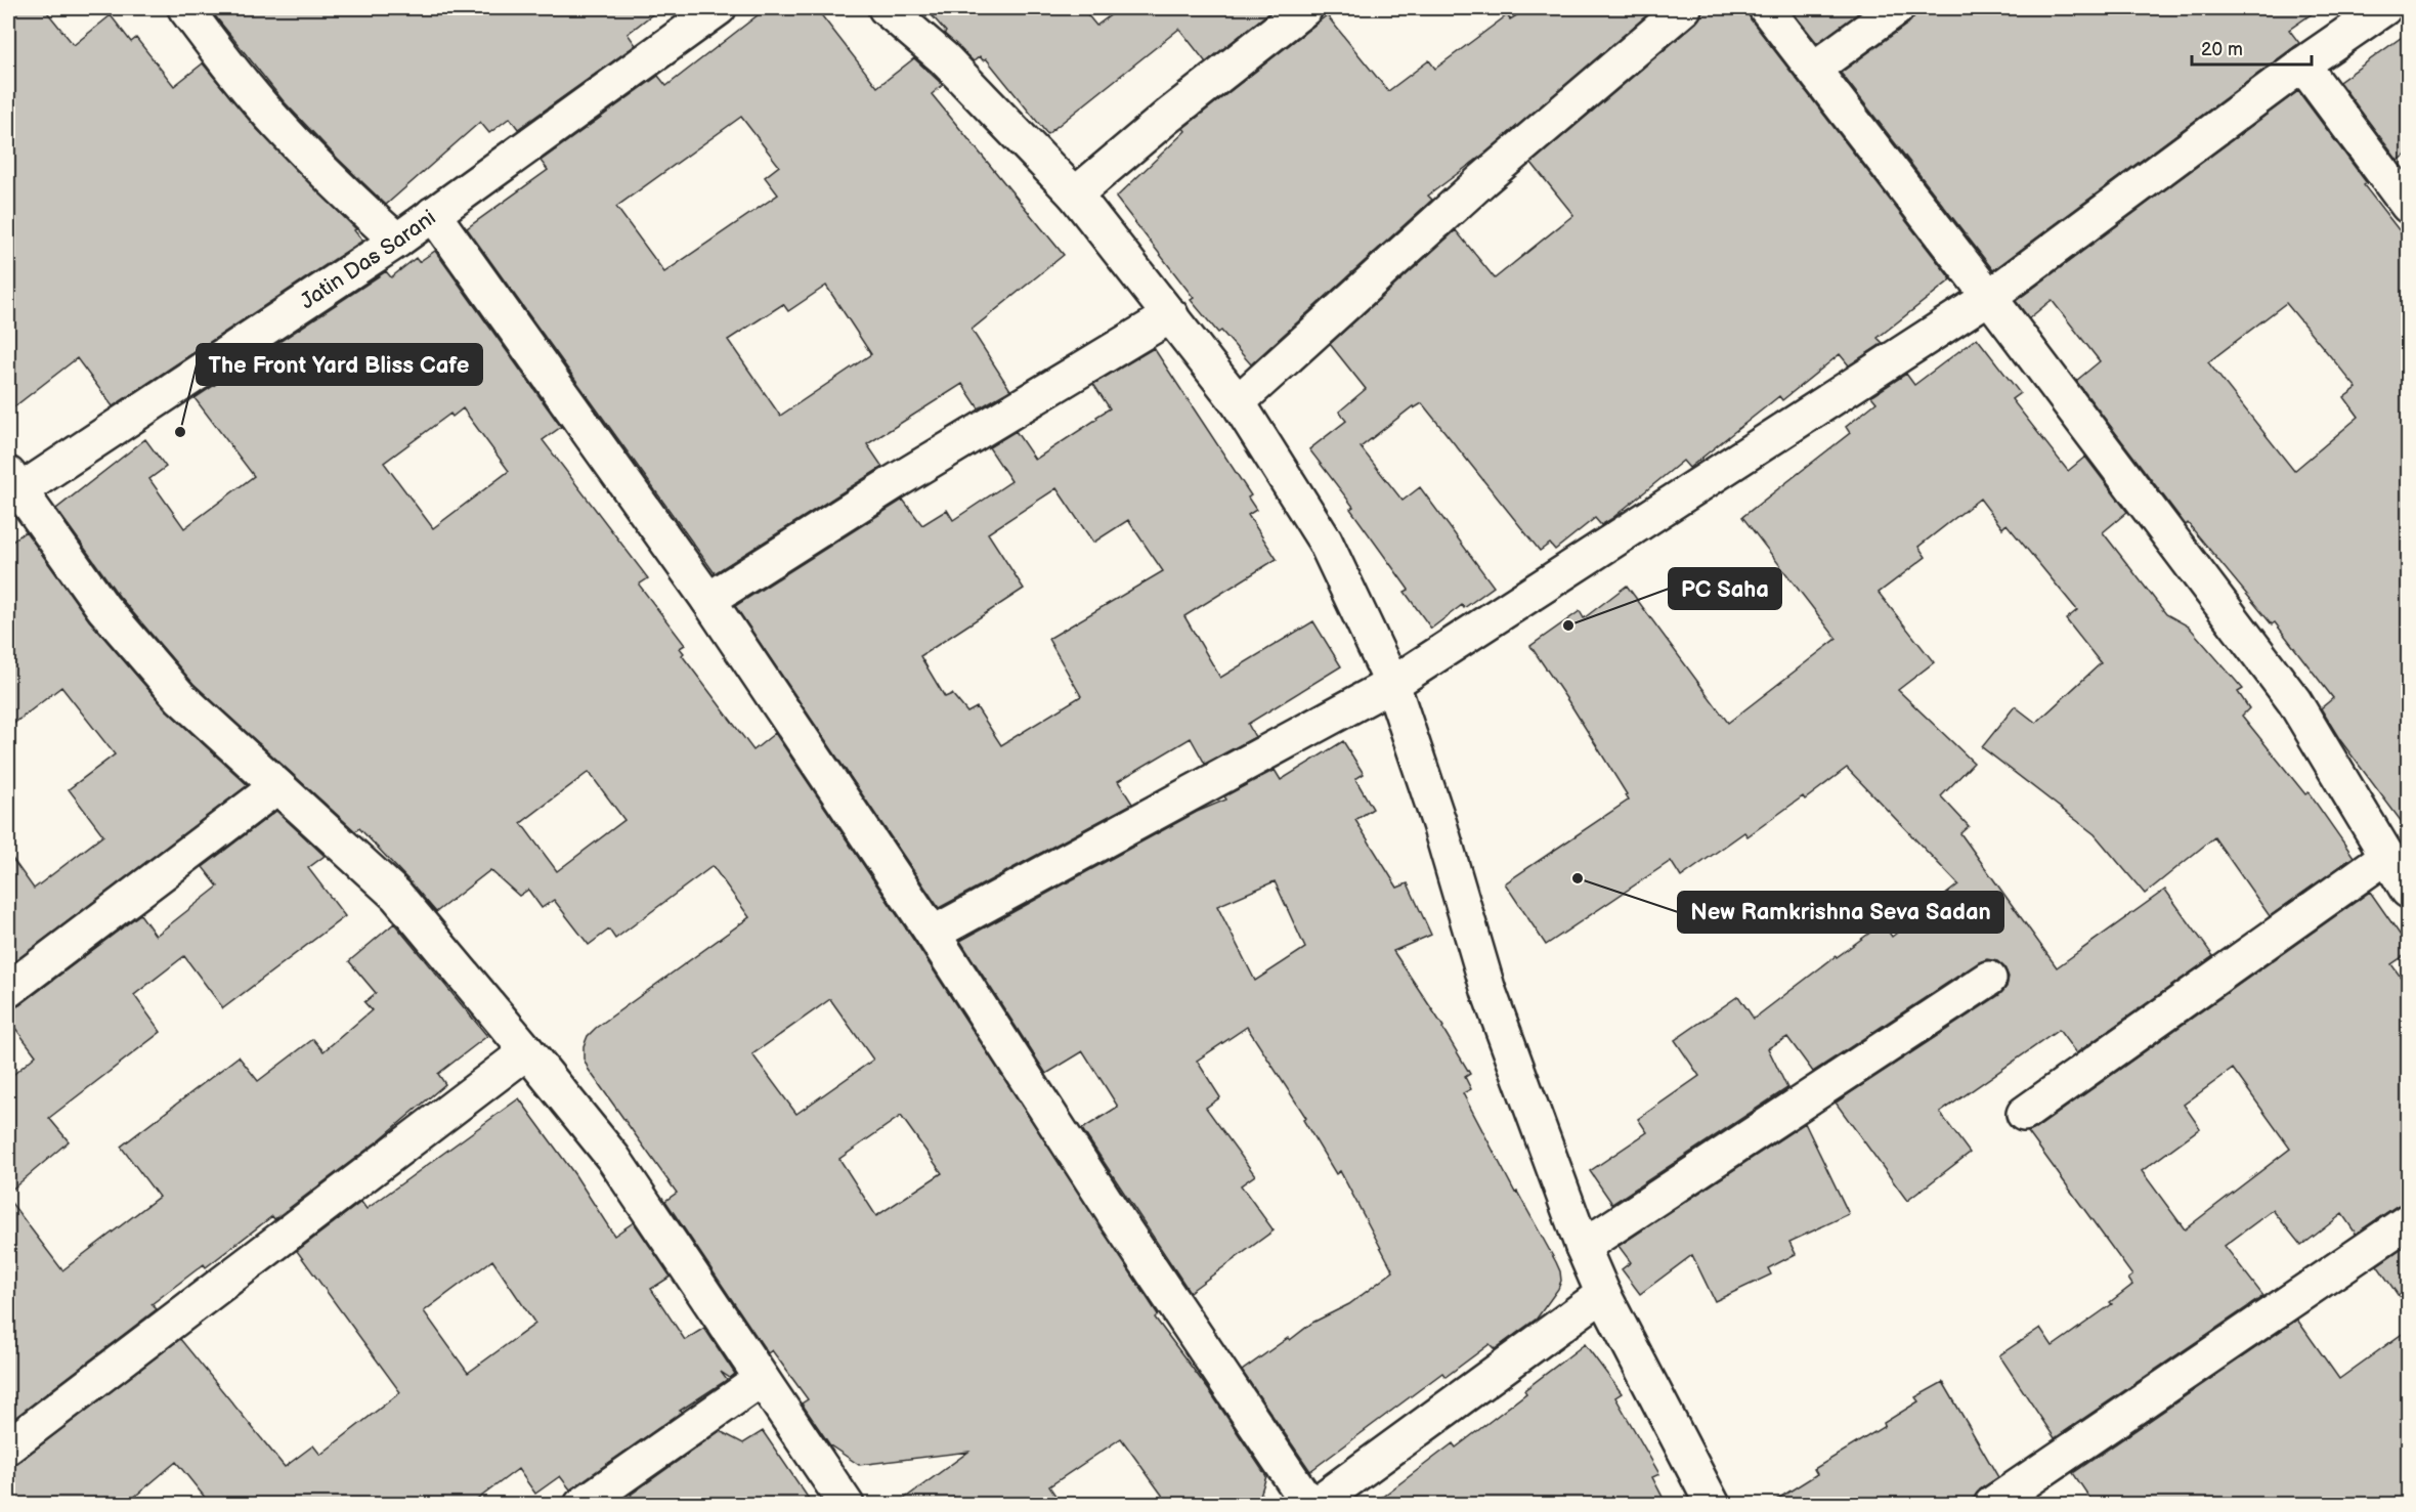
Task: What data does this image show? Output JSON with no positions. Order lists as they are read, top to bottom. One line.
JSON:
{"streets":{"street":["Jatin Das Sarani"]},"places":["The Front Yard Bliss Cafe","PC Saha","New Ramkrishna Seva Sadan"],"scale_bar":"20 m"}
